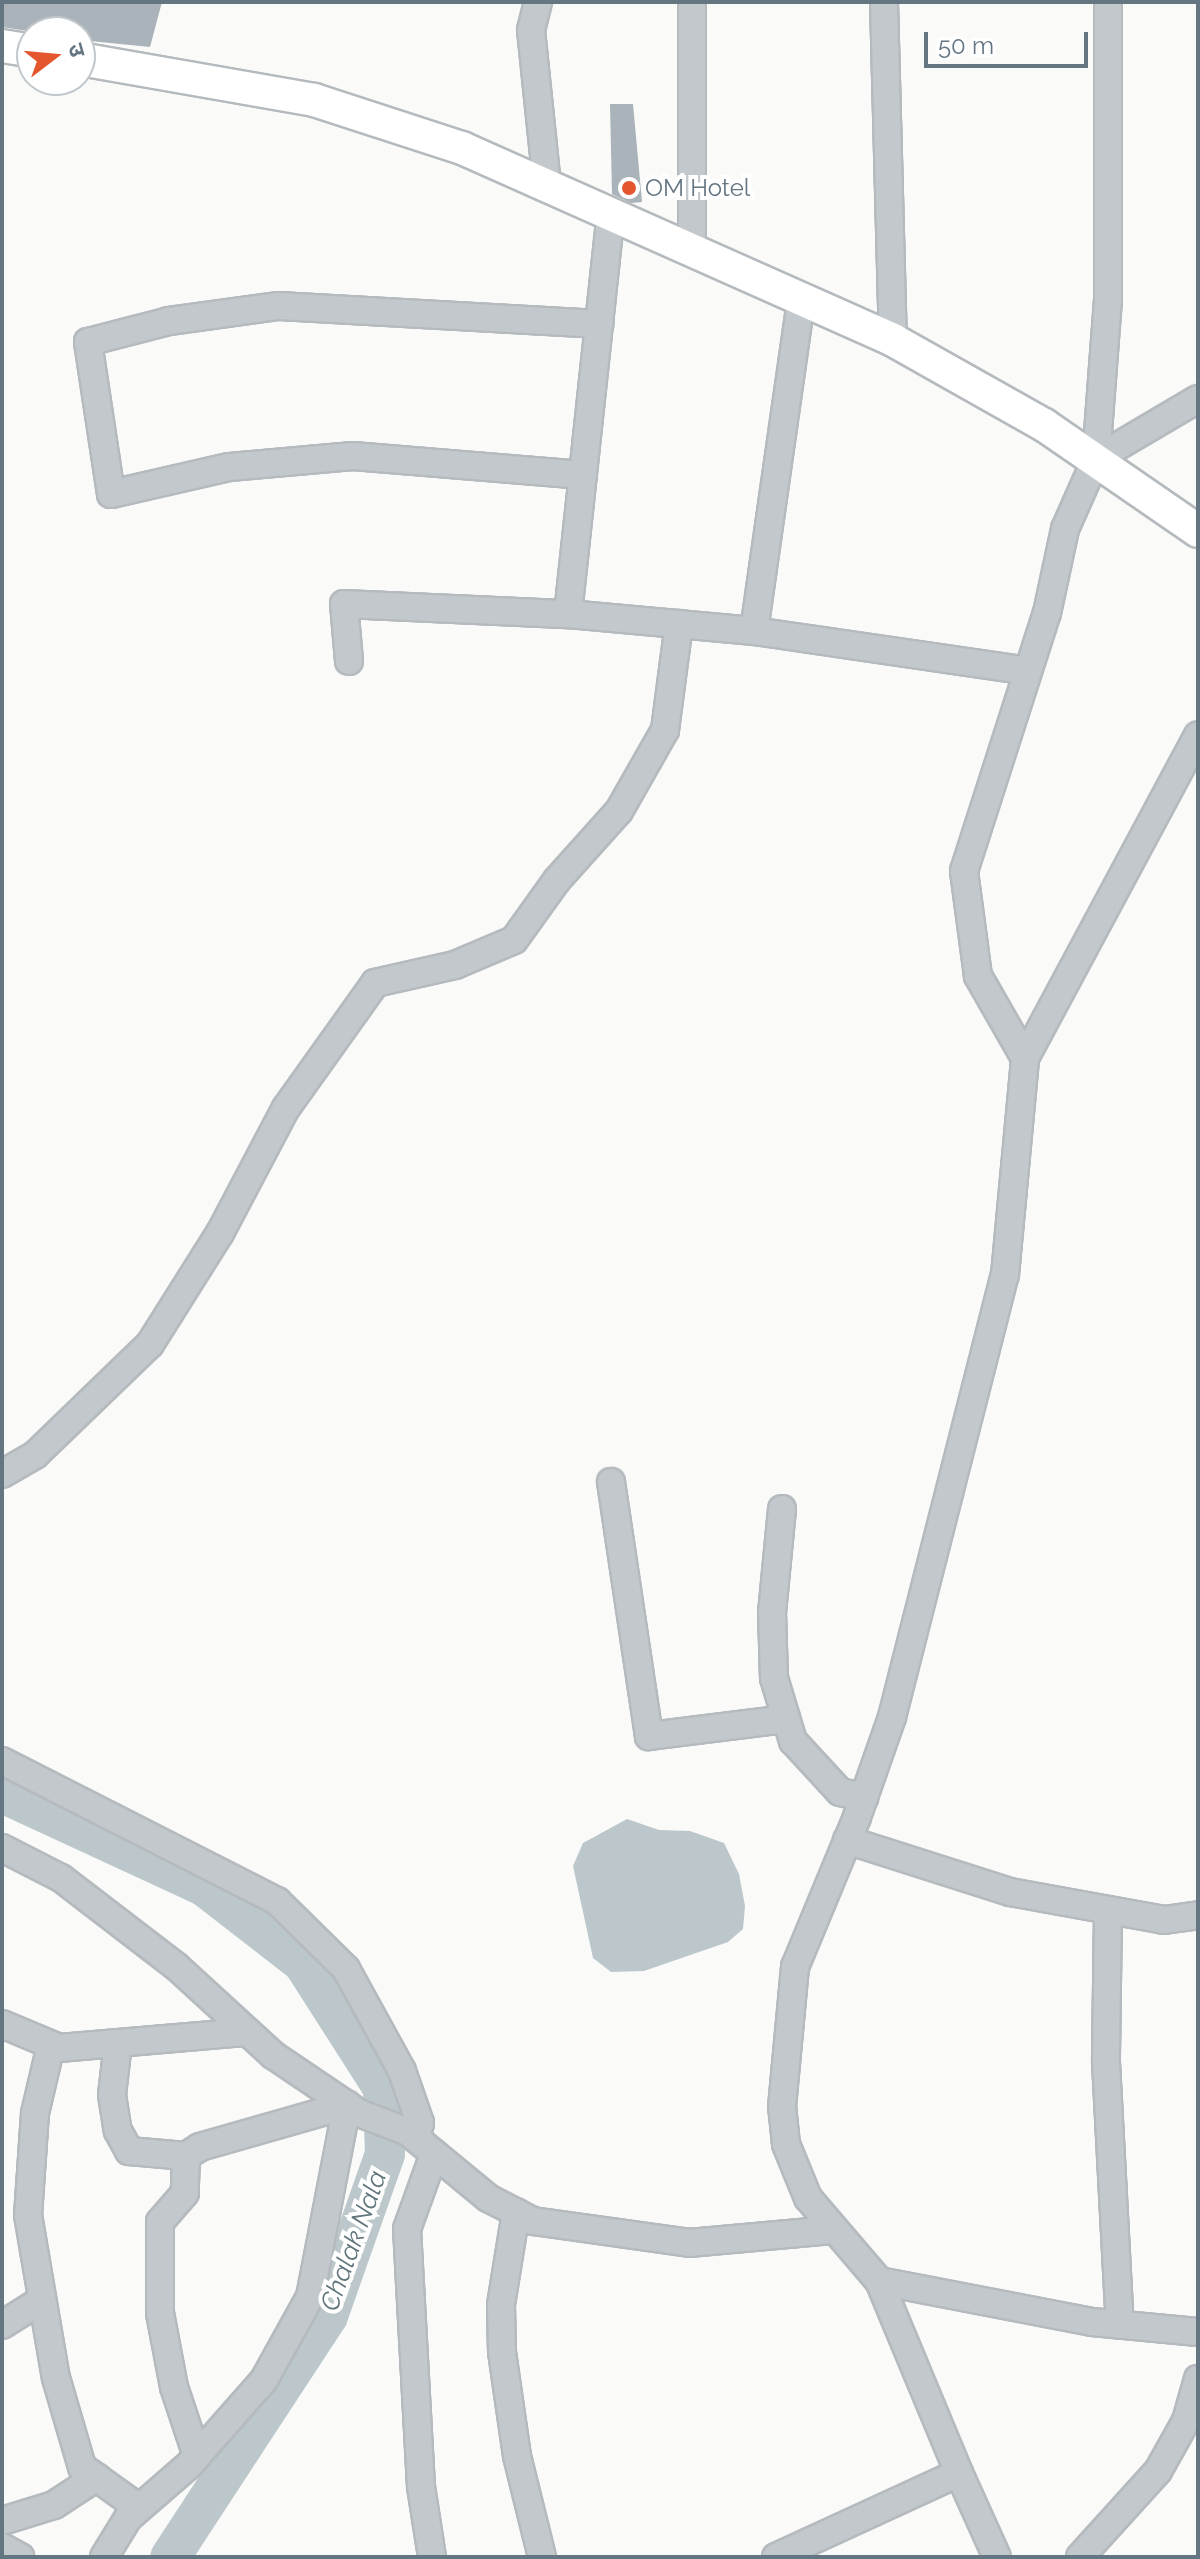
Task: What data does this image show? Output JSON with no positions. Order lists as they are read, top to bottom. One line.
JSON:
{"water":["Chalak Nala"],"places":["OM Hotel"],"scale_bar":"50 m","north":"right"}
